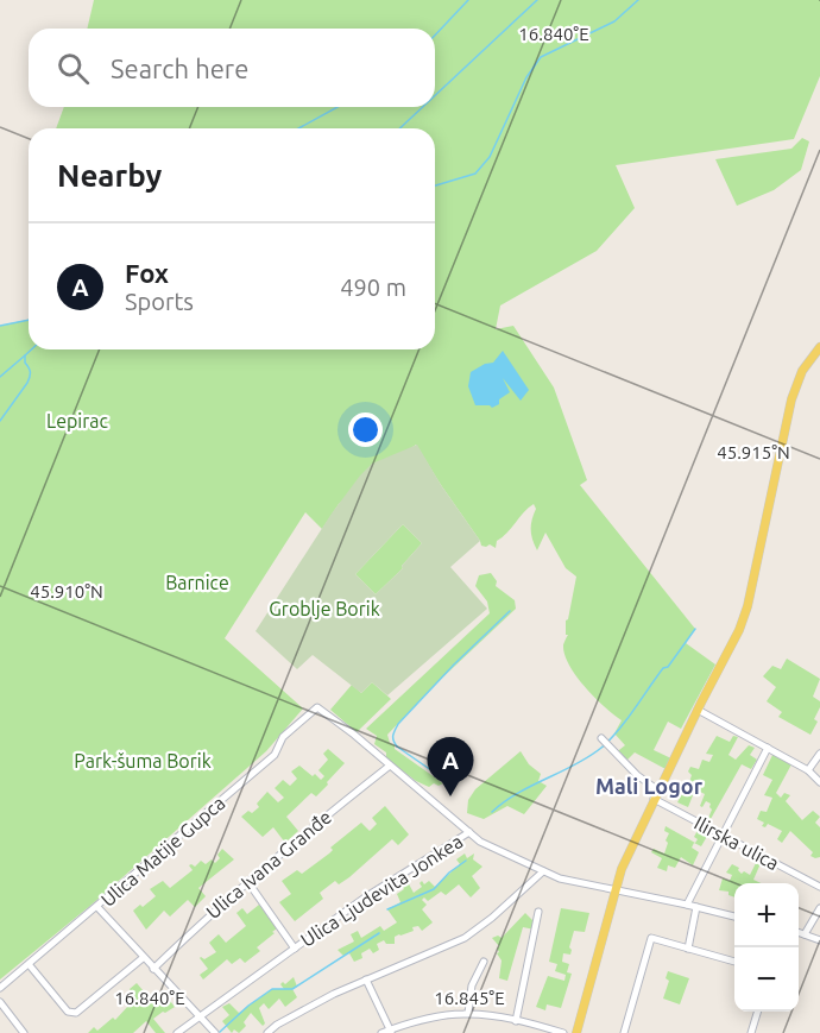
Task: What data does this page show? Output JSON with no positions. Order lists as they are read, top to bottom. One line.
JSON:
{"streets":{"street":["Ilirska ulica","Ulica Matije Gupca","Ulica Ivana Granđe","Ulica Ljudevita Jonkea"]},"crossings":[["Ulica Matije Gupca","Ulica Ivana Granđe"],["Ulica Ivana Granđe","Ulica Ljudevita Jonkea"]],"districts":["Mali Logor"],"parks":["Lepirac","Barnice","Groblje Borik","Park-šuma Borik"],"page":{"search":"Search here","heading":"Nearby","list":[{"mark":"A","name":"Fox","note":"Sports","value":"490 m"}],"pins":"A","map_buttons":["+","−"]},"coordinates":["16.840°E","45.915°N","45.910°N","16.845°E"]}
